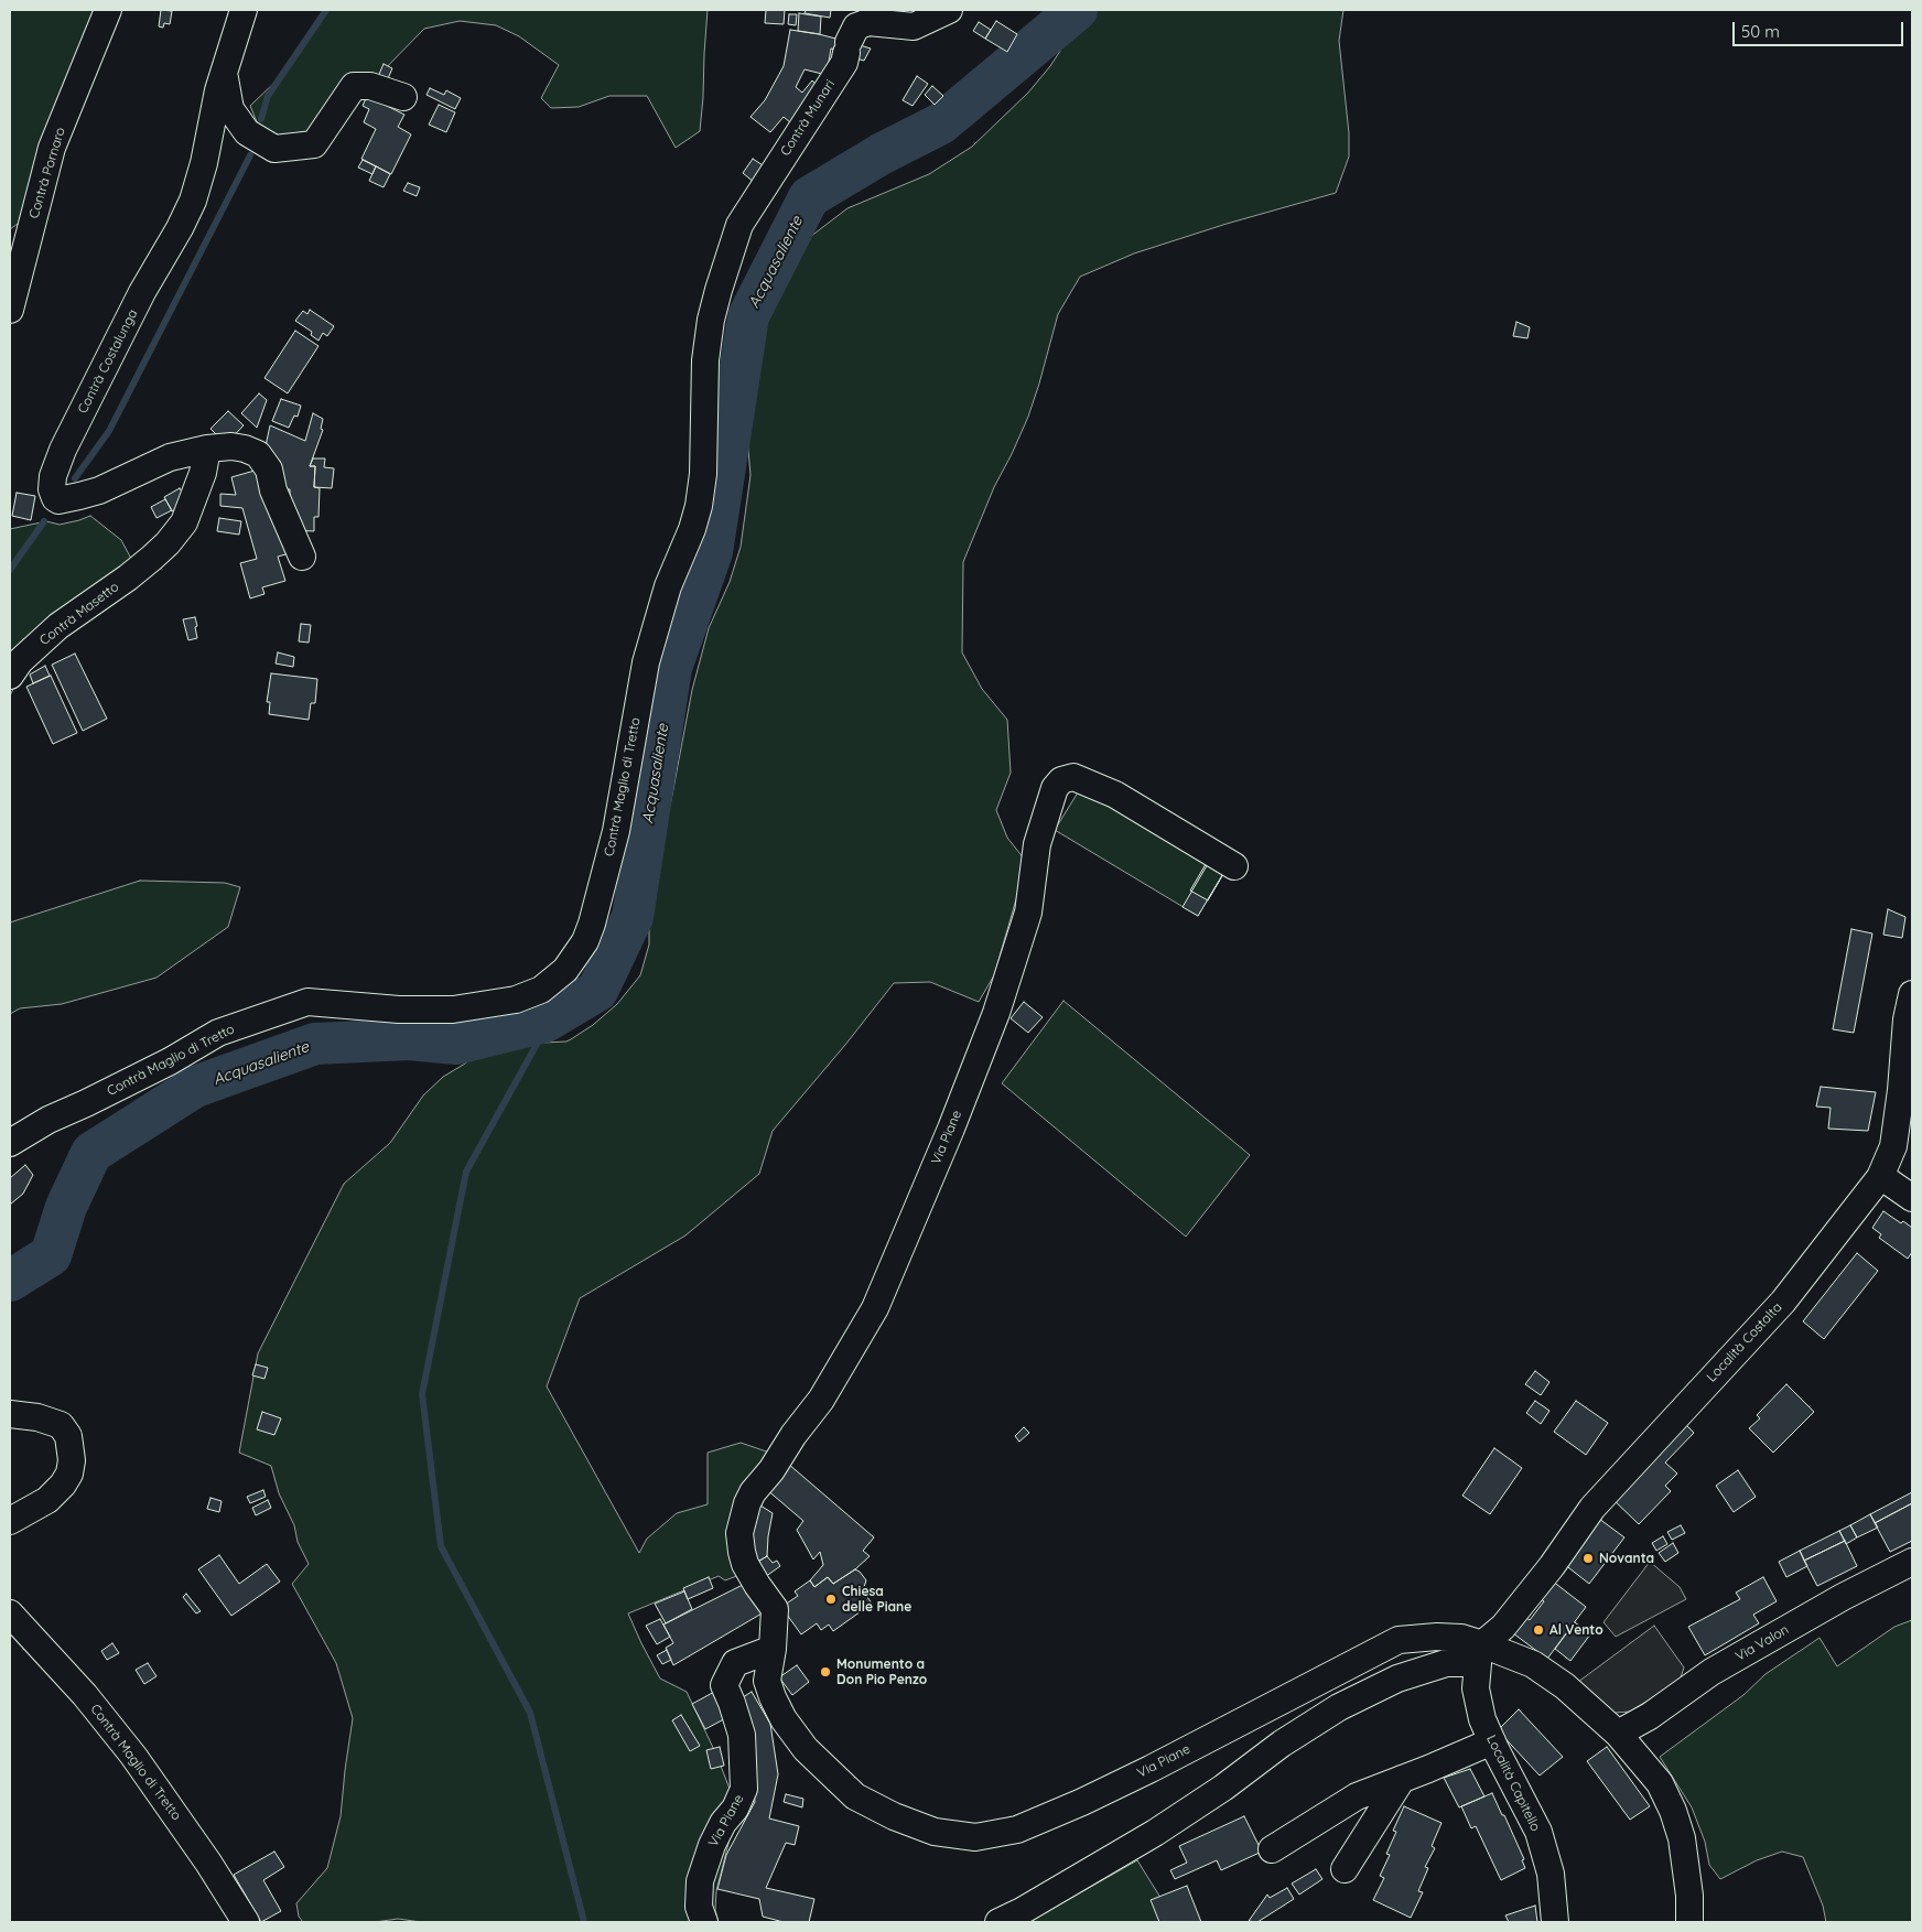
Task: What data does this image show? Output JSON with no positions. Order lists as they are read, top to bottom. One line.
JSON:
{"streets":{"street":["Contrà Munari","Contrà Pornaro","Contrà Costalunga","Contrà Masetto","Contrà Maglio di Tretto","Via Piane","Località Costalta","Via Valon","Località Capitello"]},"crossings":[["Contrà Munari","Contrà Maglio di Tretto"],["Contrà Costalunga","Contrà Masetto"],["Via Piane","Località Costalta"],["Via Piane","Via Valon"],["Via Piane","Località Capitello"],["Località Costalta","Località Capitello"]],"water":["Acquasaliente"],"places":["Novanta","Chiesa delle Piane","Al Vento","Monumento a Don Pio Penzo"],"scale_bar":"50 m"}
